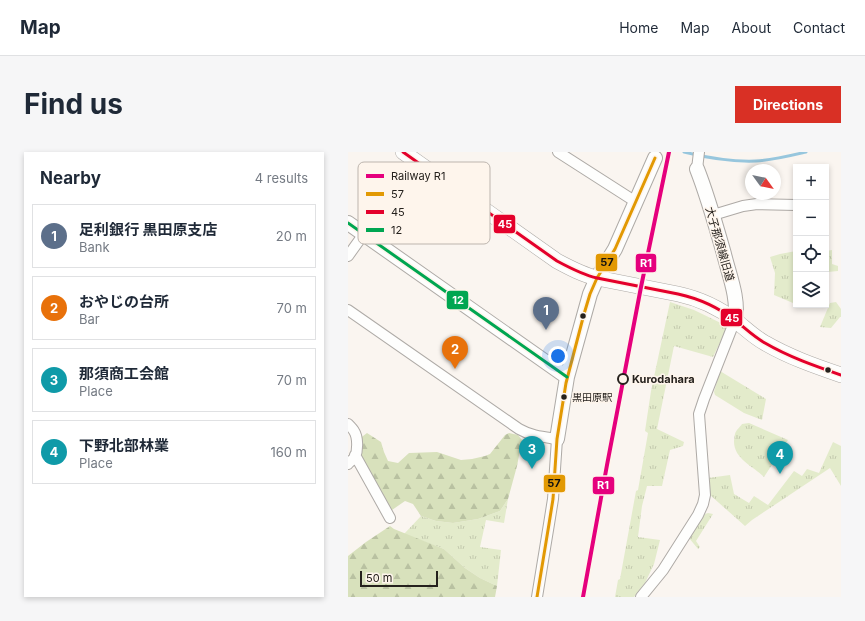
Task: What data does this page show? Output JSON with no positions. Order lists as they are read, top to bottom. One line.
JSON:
{"streets":{"street":["大子那須線旧道"]},"places":["Kurodahara","黒田原駅"],"lines":["rail line R1","transit line 45","transit line 57","transit line 12"],"legend":["Railway R1","57","45","12"],"scale_bar":"50 m","north":"bottom right","page":{"header":"Map","nav":["Home","Map","About","Contact"],"buttons":"Directions","title":"Find us","heading":["Nearby","4 results"],"map_buttons":["+","−"],"list":[{"mark":"1","name":"足利銀行 黒田原支店","note":"Bank","value":"20 m"},{"mark":"2","name":"おやじの台所","note":"Bar","value":"70 m"},{"mark":"3","name":"那須商工会館","note":"Place","value":"70 m"},{"mark":"4","name":"下野北部林業","note":"Place","value":"160 m"}],"pins":["1","2","3","4"],"scale":"50 m"}}
